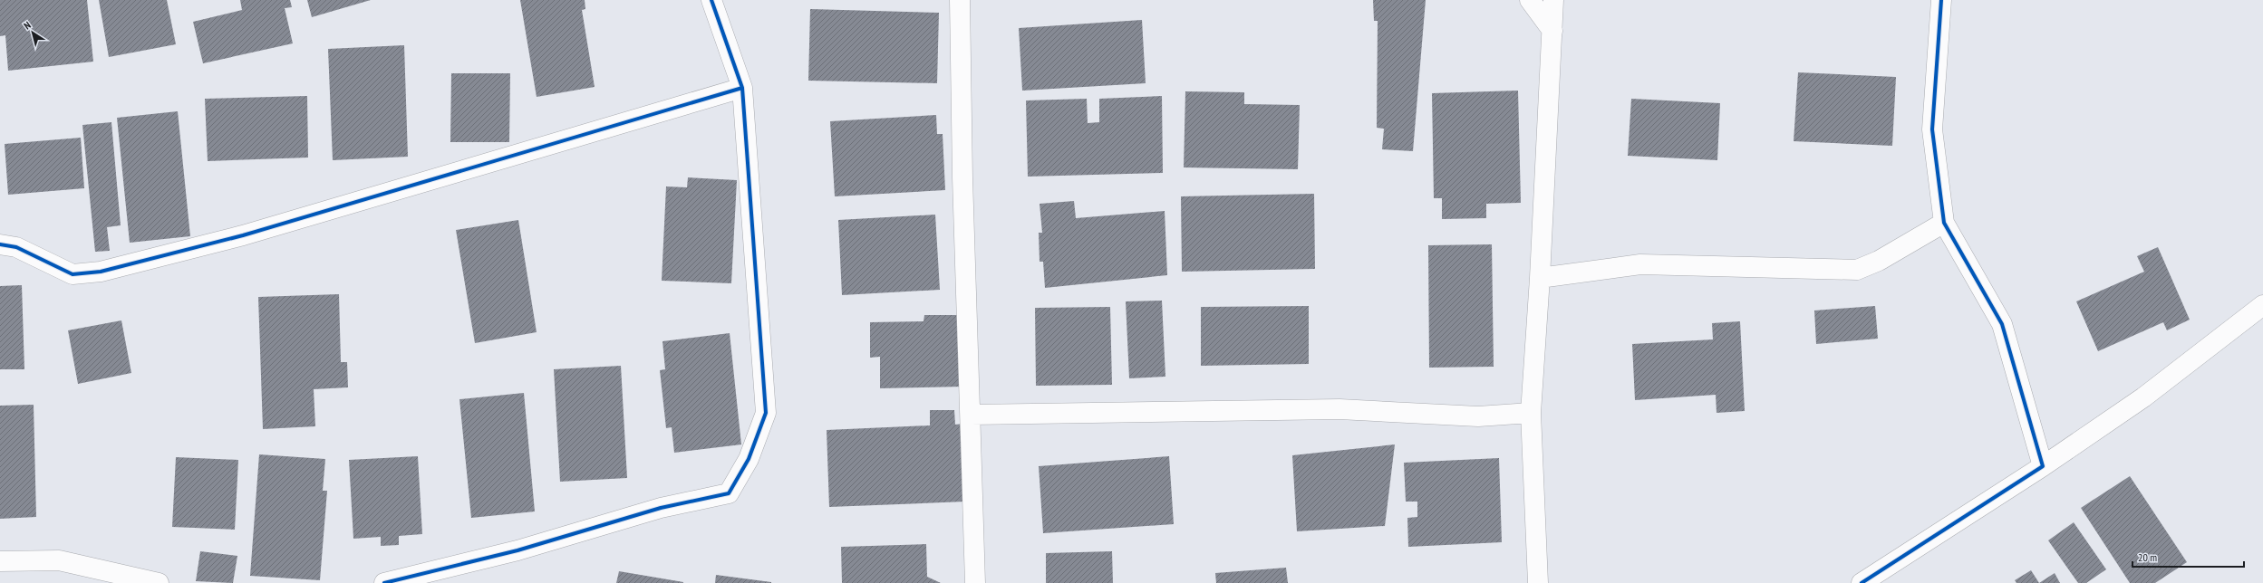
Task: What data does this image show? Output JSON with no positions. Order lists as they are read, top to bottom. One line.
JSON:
{"scale_bar":"20 m","north":"top left"}
